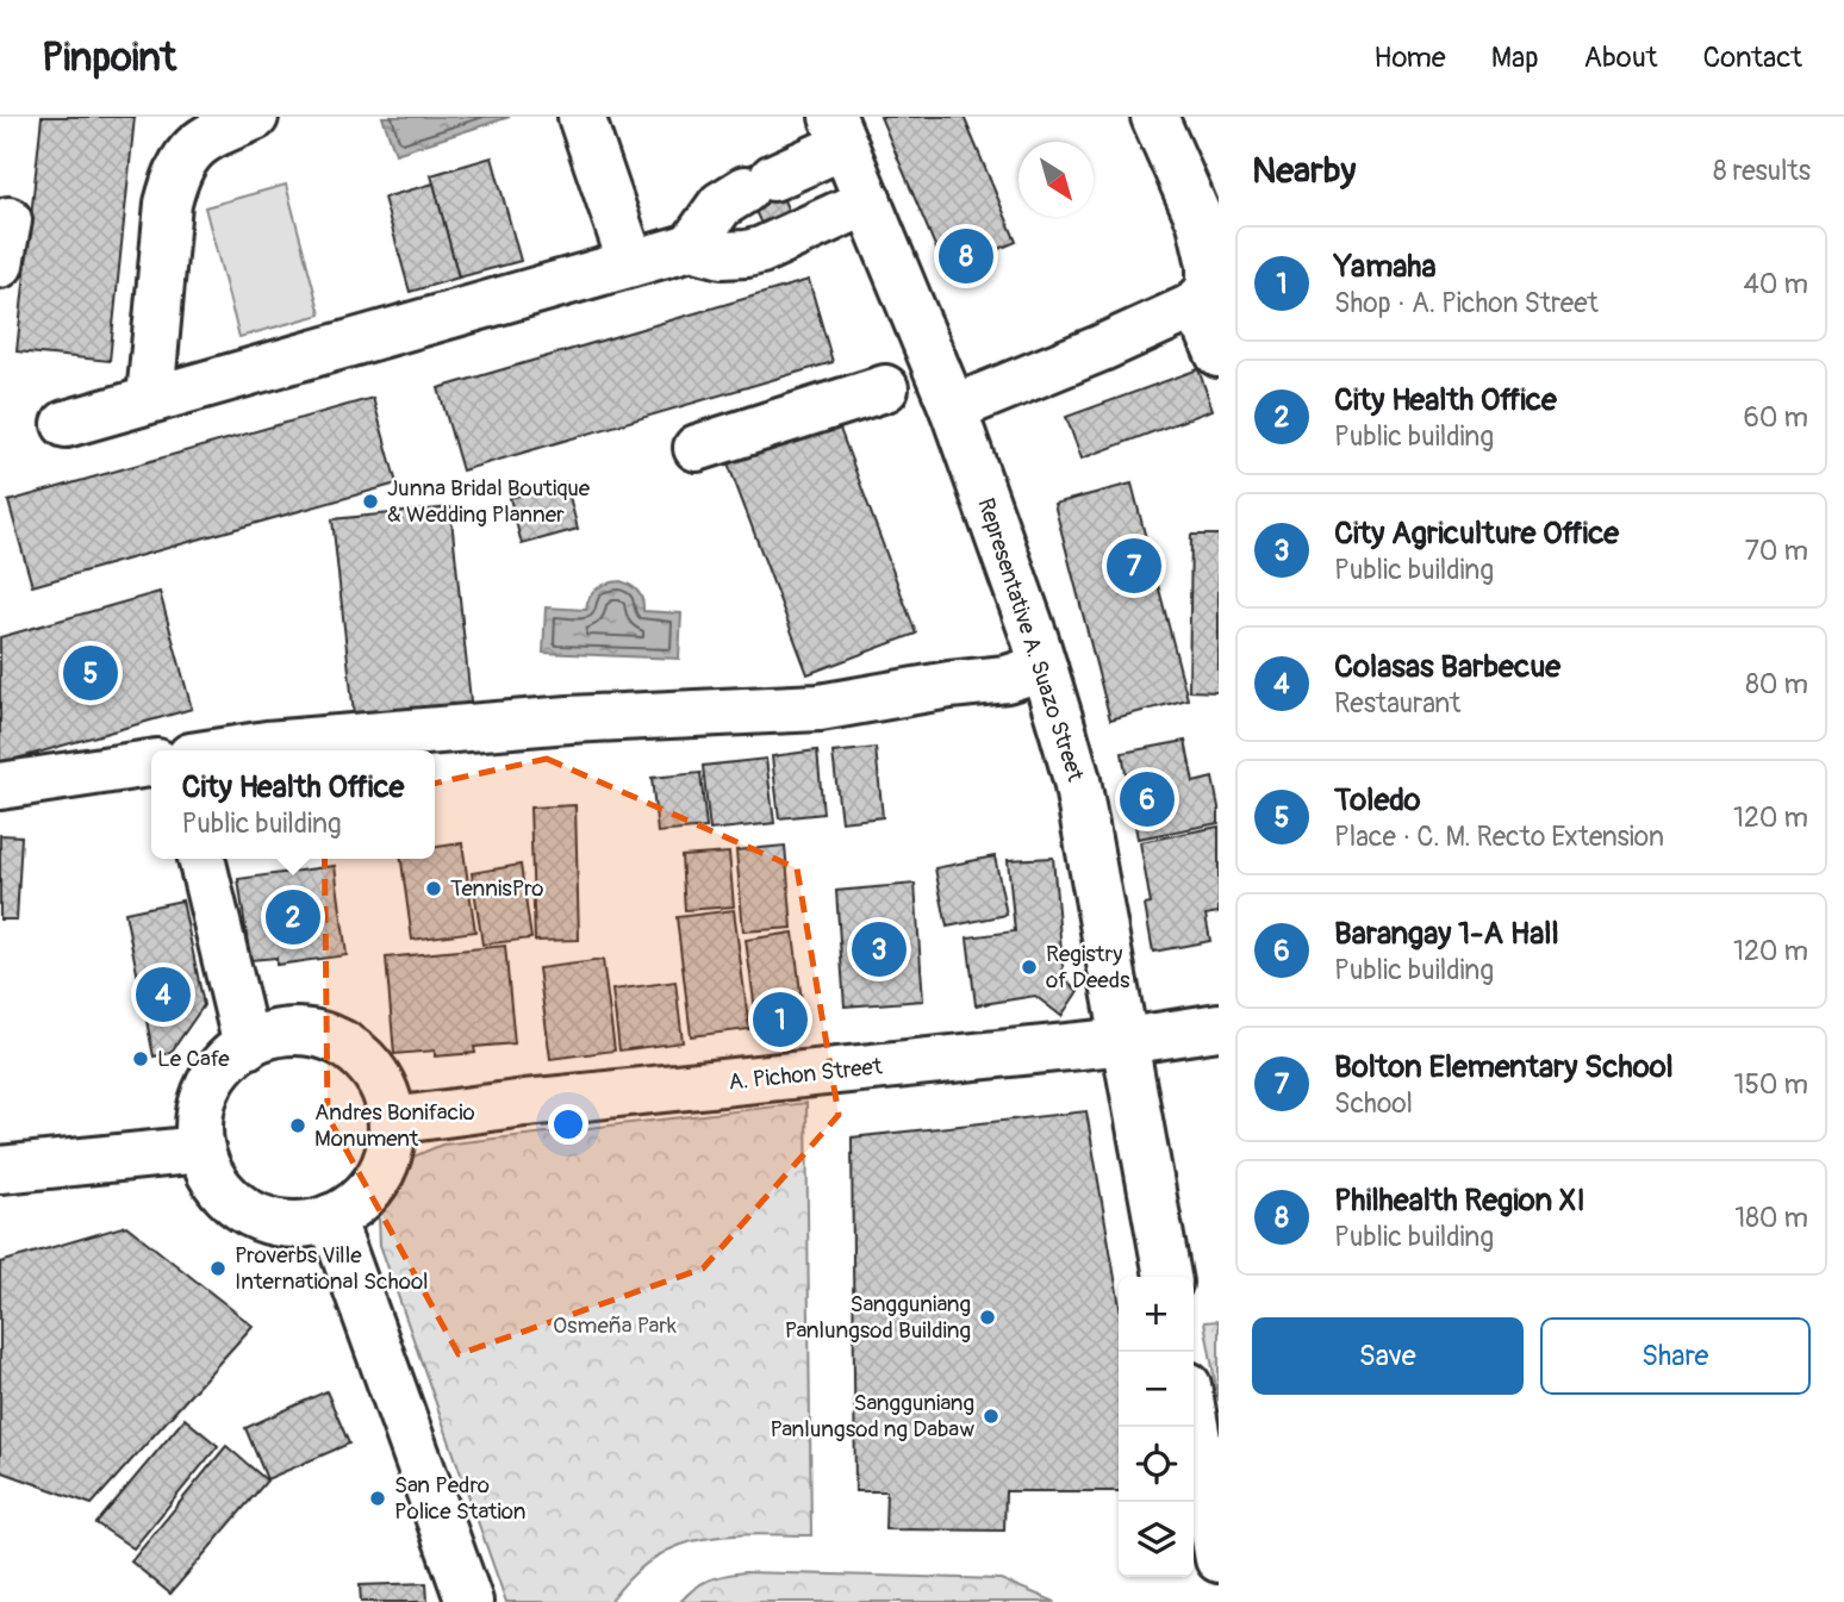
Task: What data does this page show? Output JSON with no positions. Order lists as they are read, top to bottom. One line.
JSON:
{"streets":{"main road":["Representative A. Suazo Street","A. Pichon Street"]},"crossings":[["Representative A. Suazo Street","A. Pichon Street"]],"parks":["Osmeña Park"],"places":["Junna Bridal Boutique & Wedding Planner","TennisPro","Registry of Deeds","Le Cafe","Andres Bonifacio Monument","Proverbs Ville International School","Sangguniang Panlungsod Building","Sangguniang Panlungsod ng Dabaw","San Pedro Police Station"],"north":"bottom right","page":{"header":"Pinpoint","nav":["Home","Map","About","Contact"],"heading":["Nearby","8 results"],"pins":["8","7","5","6","2","3","4","1"],"list":[{"mark":"1","name":"Yamaha","note":"Shop · A. Pichon Street","value":"40 m"},{"mark":"2","name":"City Health Office","note":"Public building","value":"60 m"},{"mark":"3","name":"City Agriculture Office","note":"Public building","value":"70 m"},{"mark":"4","name":"Colasas Barbecue","note":"Restaurant","value":"80 m"},{"mark":"5","name":"Toledo","note":"Place · C. M. Recto Extension","value":"120 m"},{"mark":"6","name":"Barangay 1-A Hall","note":"Public building","value":"120 m"},{"mark":"7","name":"Bolton Elementary School","note":"School","value":"150 m"},{"mark":"8","name":"Philhealth Region XI","note":"Public building","value":"180 m"}],"popup":["City Health Office","Public building"],"map_buttons":["+","−"],"buttons":["Save","Share"]}}
